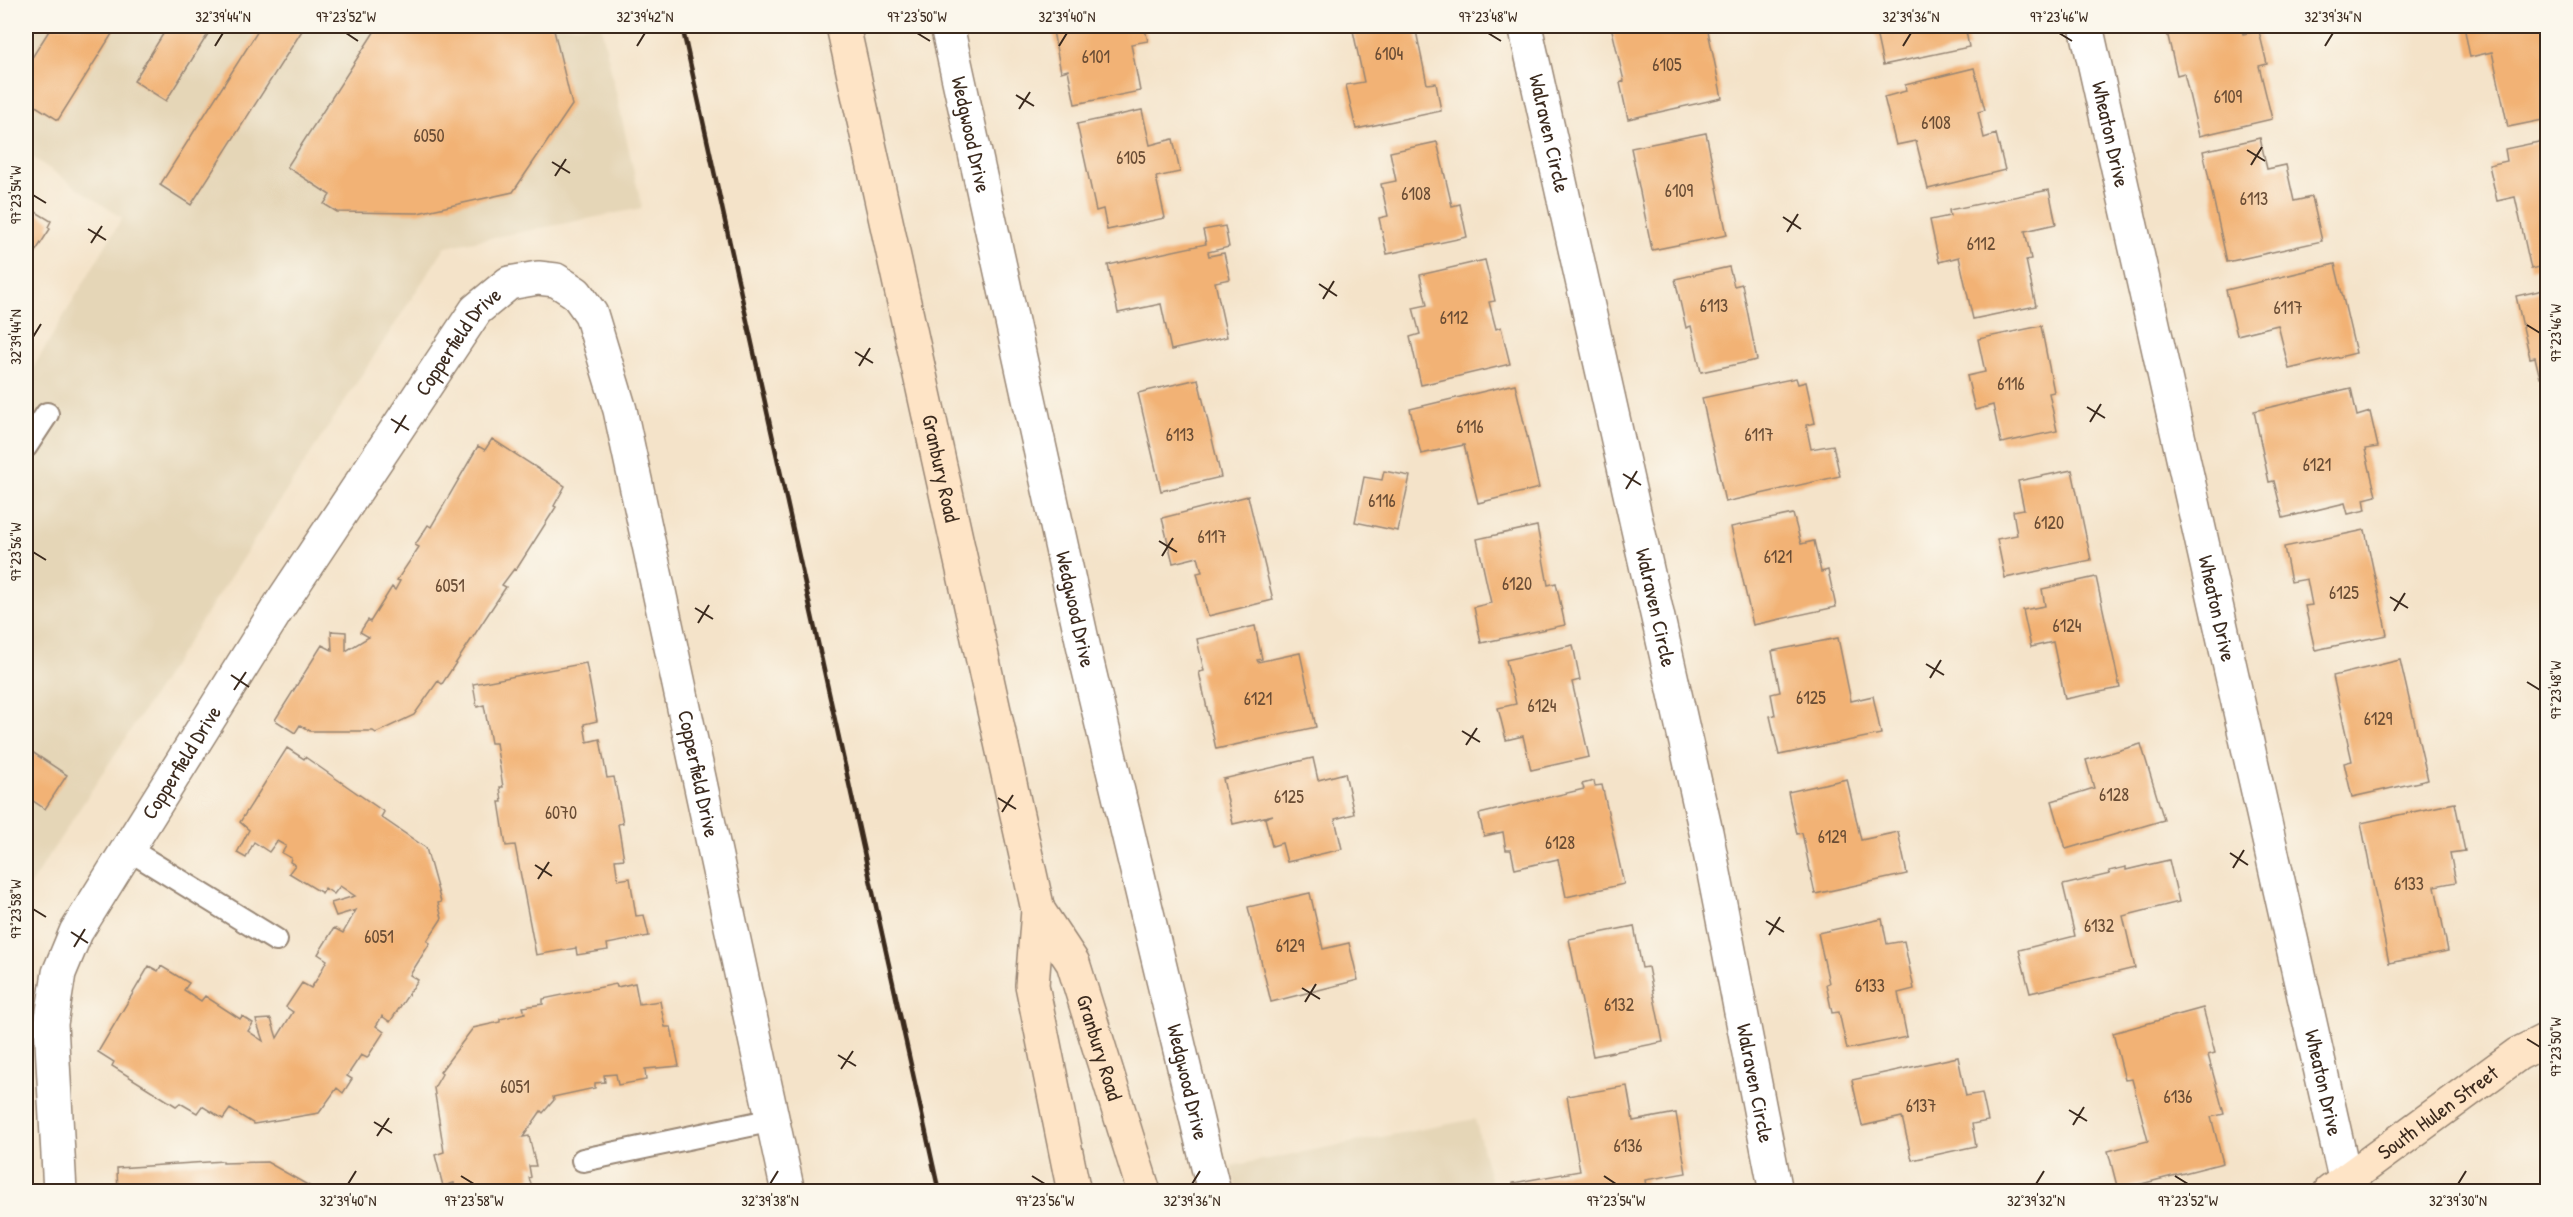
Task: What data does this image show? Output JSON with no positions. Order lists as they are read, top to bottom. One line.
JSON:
{"streets":{"main road":["Granbury Road","South Hulen Street"],"street":["Walraven Circle","Wheaton Drive","Wedgwood Drive","Copperfield Drive"]},"crossings":[["Wheaton Drive","South Hulen Street"]],"house_numbers":["6104","6101","6105","6109","6108","6050","6105","6109","6108","6113","6112","6113","6117","6112","6116","6116","6113","6117","6121","6116","6120","6117","6121","6120","6051","6125","6124","6125","6121","6124","6129","6128","6125","6070","6129","6128","6133","6132","6051","6129","6133","6132","6051","6136","6137","6136"],"coordinates":["32°39'44\"N","97°23'52\"W","32°39'42\"N","97°23'50\"W","32°39'40\"N","97°23'48\"W","32°39'36\"N","97°23'46\"W","32°39'34\"N","97°23'54\"W","97°23'56\"W","97°23'58\"W","32°39'38\"N","32°39'32\"N","32°39'30\"N"]}
